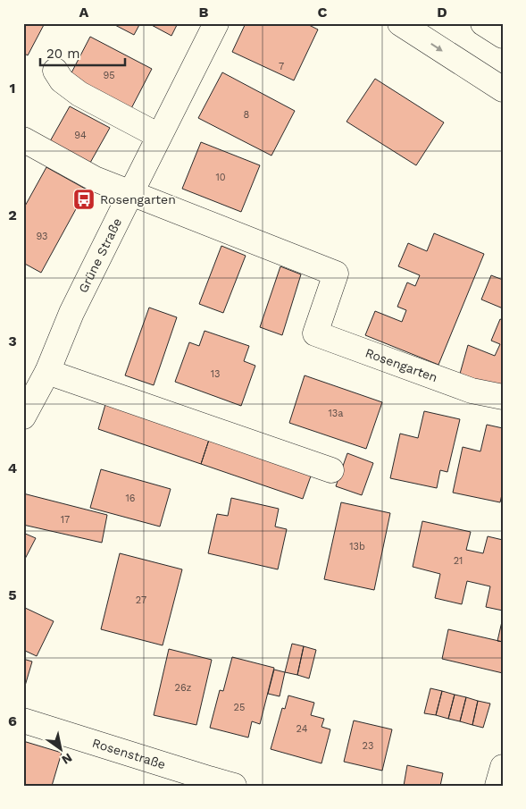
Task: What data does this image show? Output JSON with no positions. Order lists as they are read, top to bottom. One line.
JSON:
{"streets":{"street":["Grüne Straße","Rosengarten","Rosenstraße"]},"crossings":[["Grüne Straße","Rosengarten"]],"places":{"bus stop":["Rosengarten"]},"house_numbers":["7","95","8","94","10","93","13","13a","16","17","13b","21","27","26z","25","24","23"],"scale_bar":"20 m","north":"bottom right","grid":{"columns":["A","B","C","D"],"rows":["1","2","3","4","5","6"]}}
